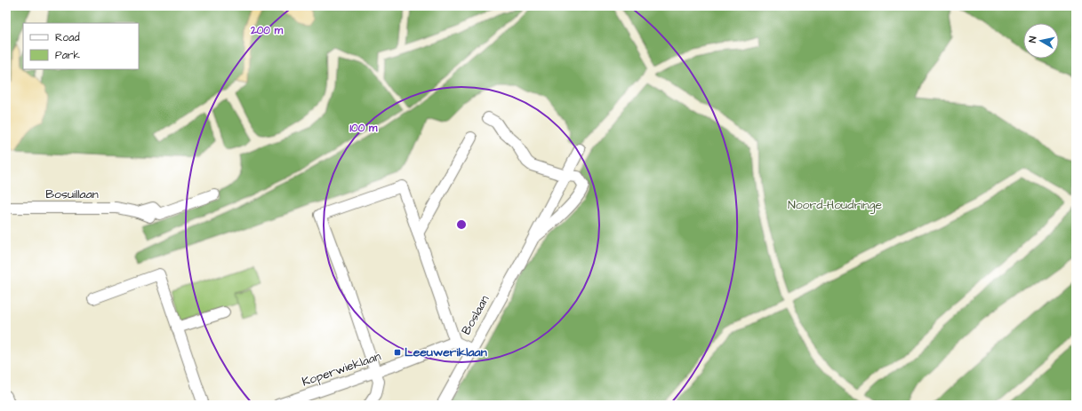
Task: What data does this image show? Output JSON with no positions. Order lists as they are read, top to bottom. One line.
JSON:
{"streets":{"street":["Bosuillaan","Boslaan","Koperwieklaan"]},"parks":["Noord-Houdringe"],"places":{"transit":["Leeuweriklaan"]},"legend":["Road","Park"],"north":"left","rings":["200 m","100 m"]}
